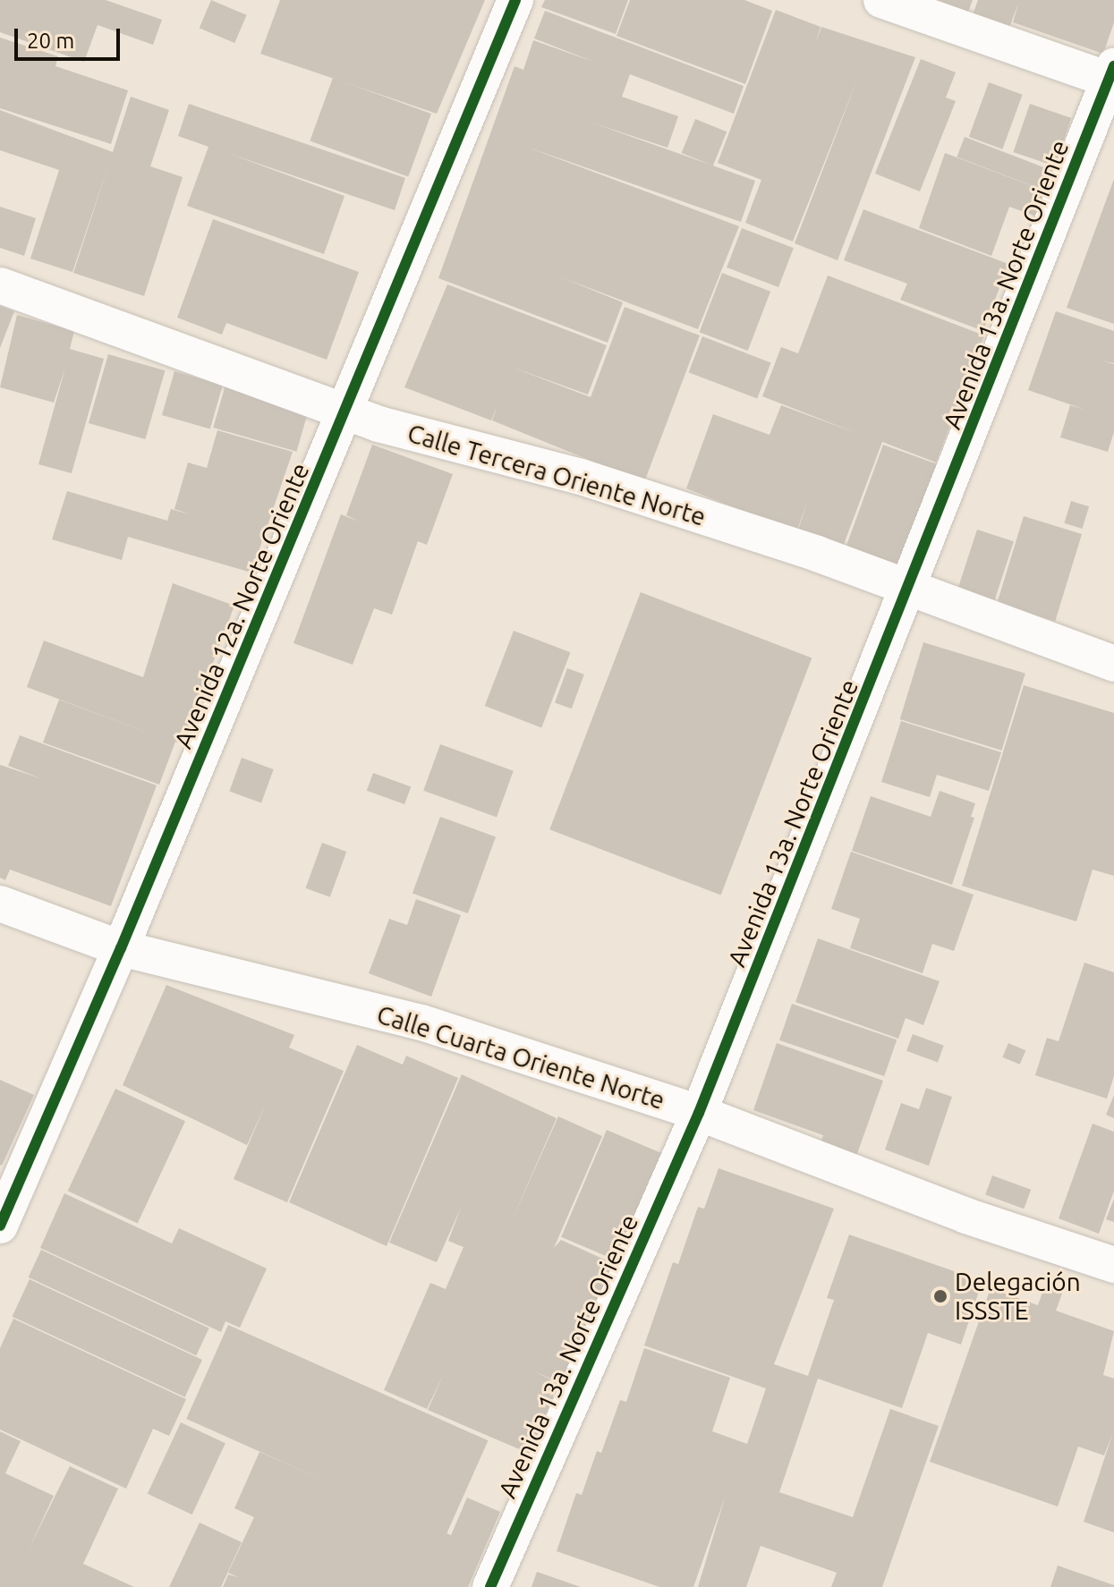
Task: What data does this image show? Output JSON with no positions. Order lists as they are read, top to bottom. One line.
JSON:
{"streets":{"street":["Avenida 13a. Norte Oriente","Calle Tercera Oriente Norte","Avenida 12a. Norte Oriente","Calle Cuarta Oriente Norte"]},"crossings":[["Avenida 13a. Norte Oriente","Calle Tercera Oriente Norte"],["Avenida 13a. Norte Oriente","Calle Cuarta Oriente Norte"],["Calle Tercera Oriente Norte","Avenida 12a. Norte Oriente"],["Avenida 12a. Norte Oriente","Calle Cuarta Oriente Norte"]],"places":["Delegación ISSSTE"],"scale_bar":"20 m"}
